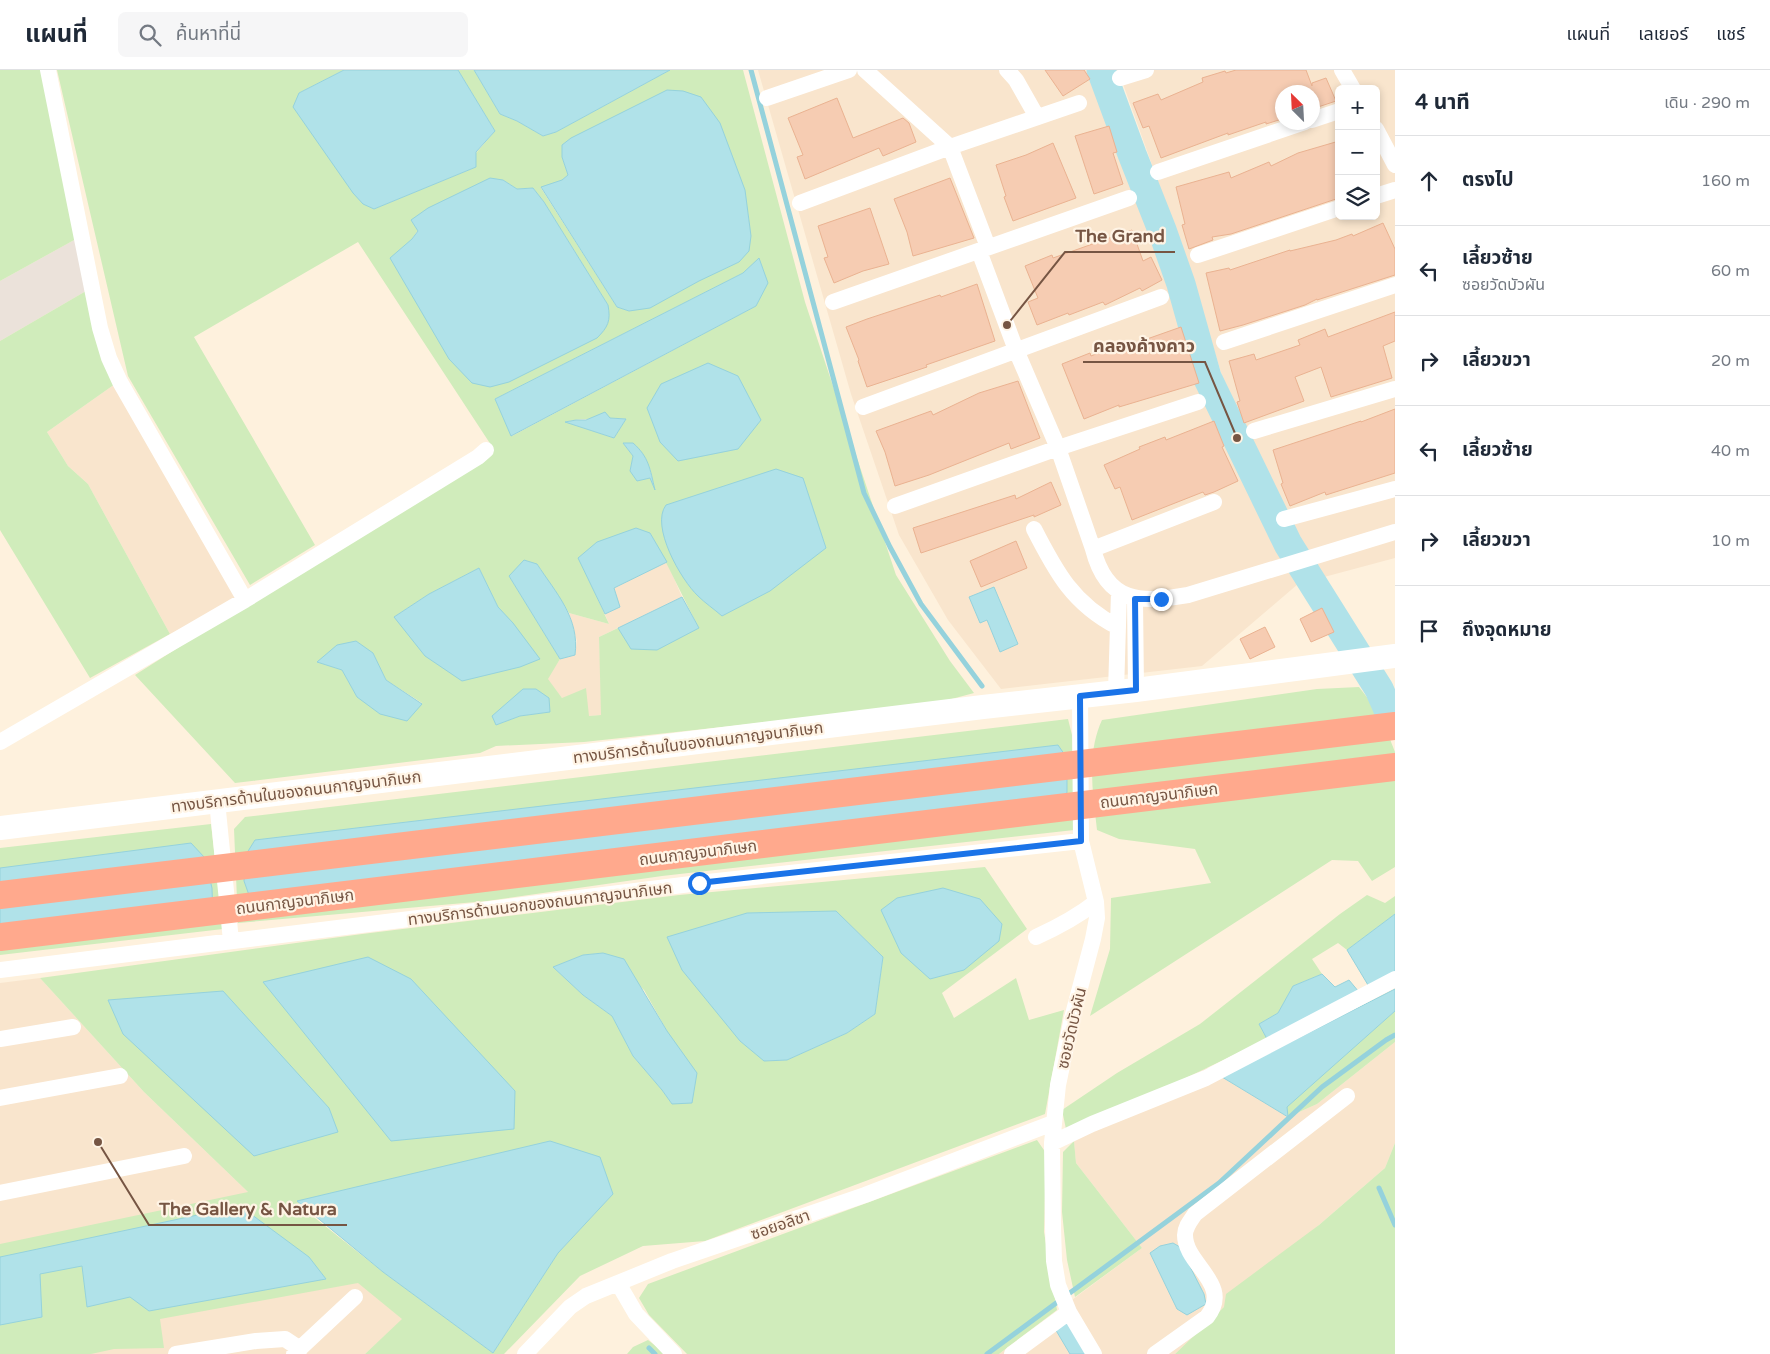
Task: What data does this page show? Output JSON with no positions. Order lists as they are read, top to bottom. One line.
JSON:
{"streets":{"highway":["ถนนกาญจนาภิเษก"],"main road":["ทางบริการด้านในของถนนกาญจนาภิเษก"],"street":["ทางบริการด้านนอกของถนนกาญจนาภิเษก","ซอยวัดบัวผัน","ซอยอลิชา"]},"crossings":[["ทางบริการด้านในของถนนกาญจนาภิเษก","ซอยวัดบัวผัน"],["ทางบริการด้านนอกของถนนกาญจนาภิเษก","ซอยวัดบัวผัน"],["ซอยวัดบัวผัน","ซอยอลิชา"]],"places":["The Grand","คลองค้างคาว","The Gallery & Natura"],"north":"top left","page":{"header":"แผนที่","search":"ค้นหาที่นี่","nav":["แผนที่","เลเยอร์","แชร์"],"heading":["4 นาที","เดิน · 290 m"],"map_buttons":["+","−"],"list":[["ตรงไป","160 m"],["เลี้ยวซ้าย","ซอยวัดบัวผัน","60 m"],["เลี้ยวขวา","20 m"],["เลี้ยวซ้าย","40 m"],["เลี้ยวขวา","10 m"],"ถึงจุดหมาย"]}}
